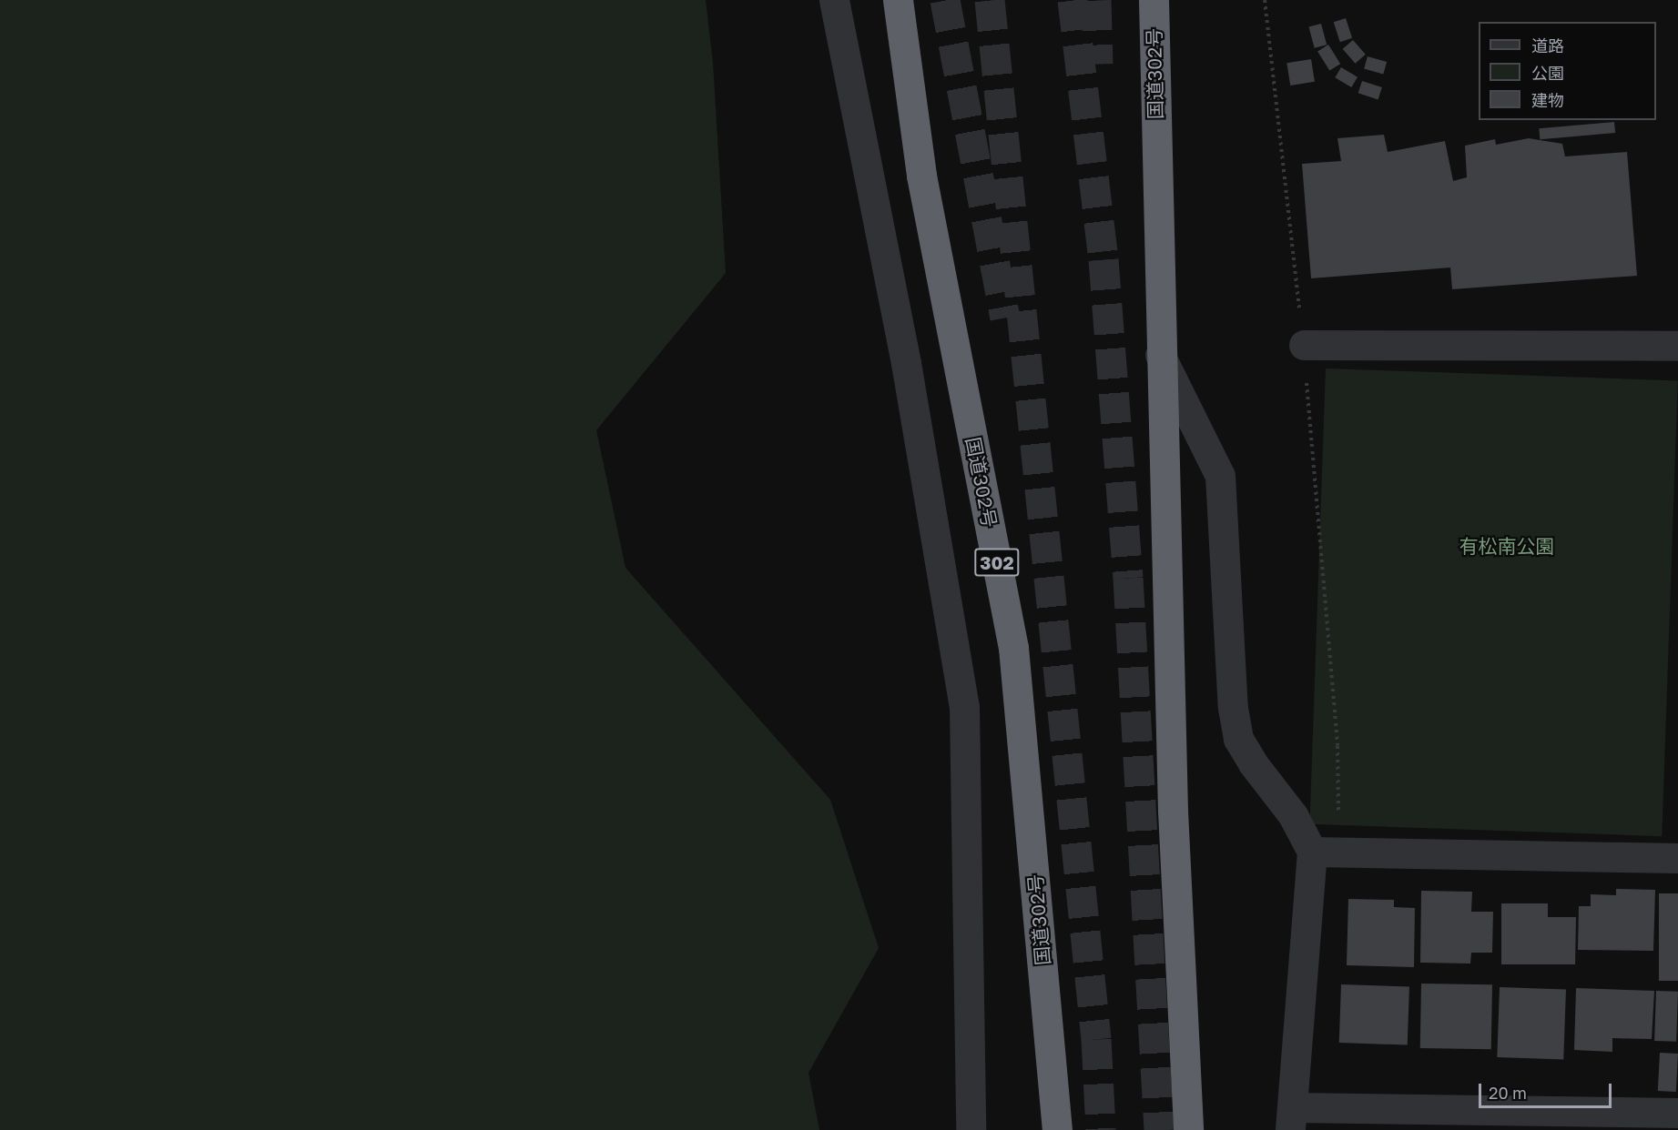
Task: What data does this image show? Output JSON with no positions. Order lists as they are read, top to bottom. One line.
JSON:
{"streets":{"highway":["国道302号","302"]},"parks":["有松南公園"],"legend":["道路","公園","建物"],"scale_bar":"20 m"}
